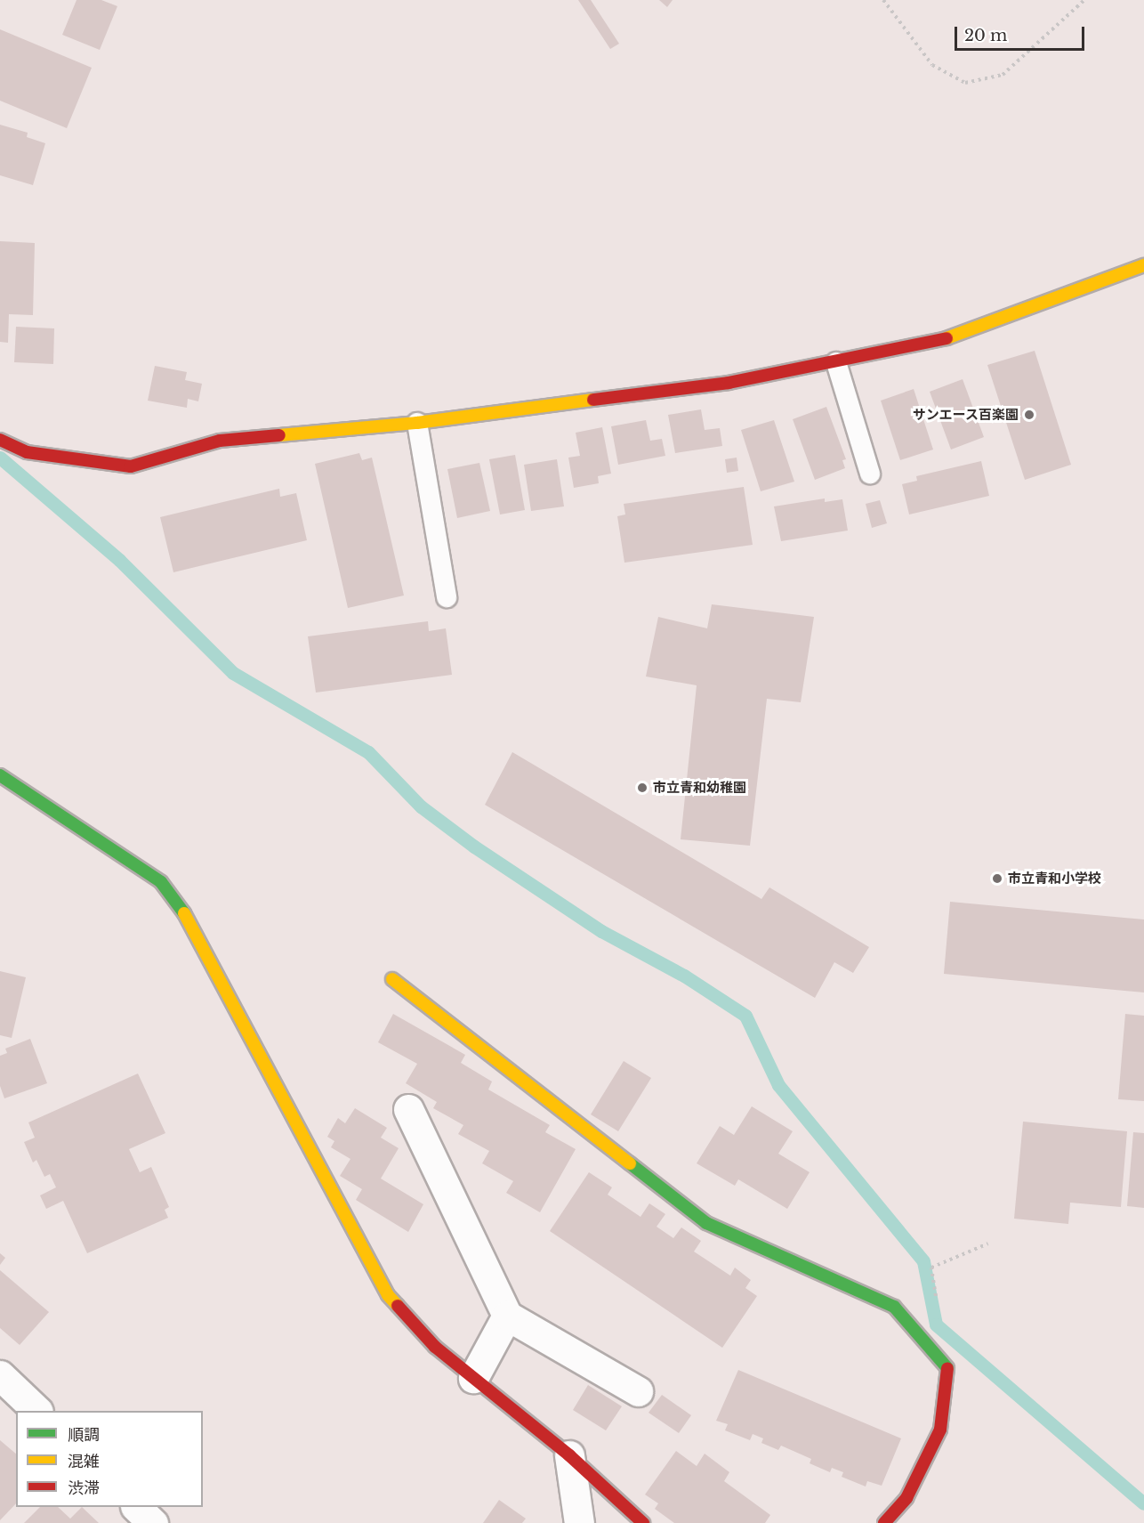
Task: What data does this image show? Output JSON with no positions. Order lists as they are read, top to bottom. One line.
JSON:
{"places":["サンエース百楽園","市立青和幼稚園","市立青和小学校"],"legend":["順調","混雑","渋滞"],"scale_bar":"20 m"}
